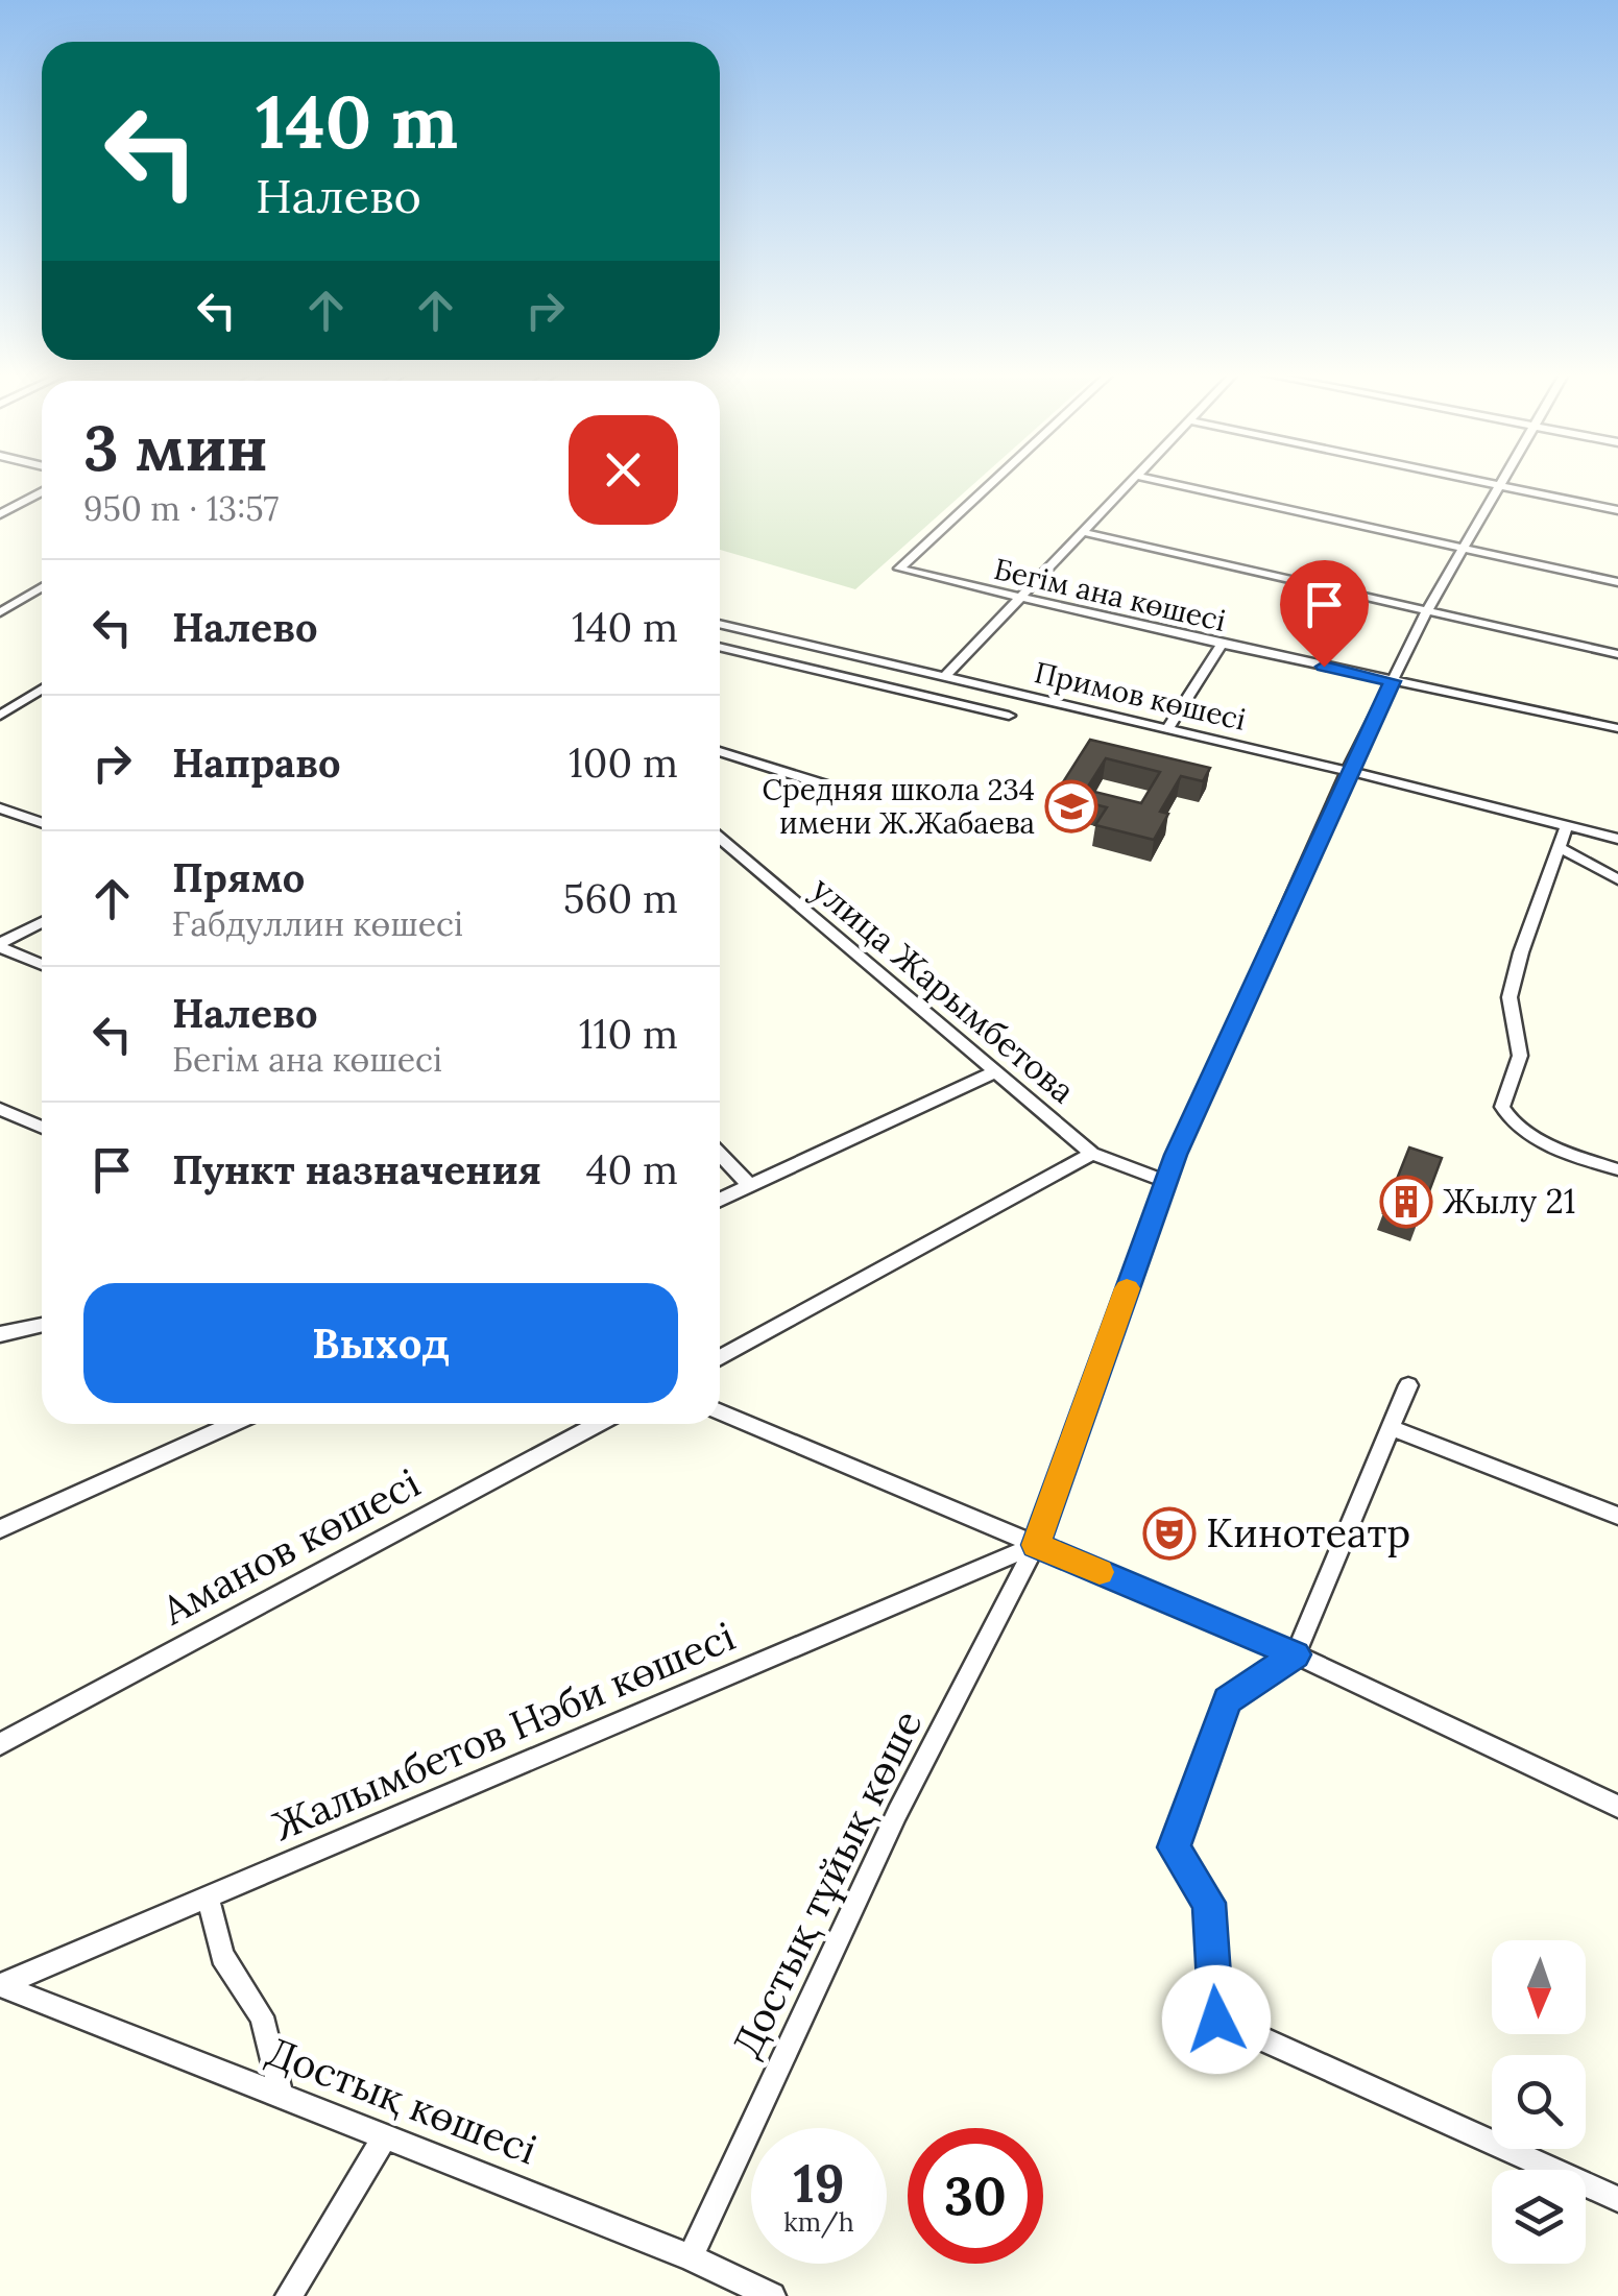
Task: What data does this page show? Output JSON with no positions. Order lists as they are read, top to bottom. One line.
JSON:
{"streets":{"street":["Бегім ана көшесі","Примов көшесі","улица Жарымбетова","Аманов көшесі","Жалымбетов Нәби көшесі","Достық тұйық көше","Достық көшесі"]},"crossings":[["Бегім ана көшесі","Достық тұйық көше"],["Примов көшесі","Достық тұйық көше"],["Жалымбетов Нәби көшесі","Достық тұйық көше"],["Жалымбетов Нәби көшесі","Достық көшесі"],["Достық тұйық көше","Достық көшесі"]],"places":{"school or university":["Средняя школа 234 имени Ж.Жабаева"],"building":["Жылу 21"],"theatre":["Кинотеатр"]},"north":"bottom","page":{"turn":["140 m","Налево"],"heading":["3 мин","950 m · 13:57"],"list":[{"name":"Налево","value":"140 m"},{"name":"Направо","value":"100 m"},{"name":"Прямо","note":"Ғабдуллин көшесі","value":"560 m"},{"name":"Налево","note":"Бегім ана көшесі","value":"110 m"},{"name":"Пункт назначения","value":"40 m"}],"buttons":"Выход","speed":"19 km/h","limit":"30"}}
